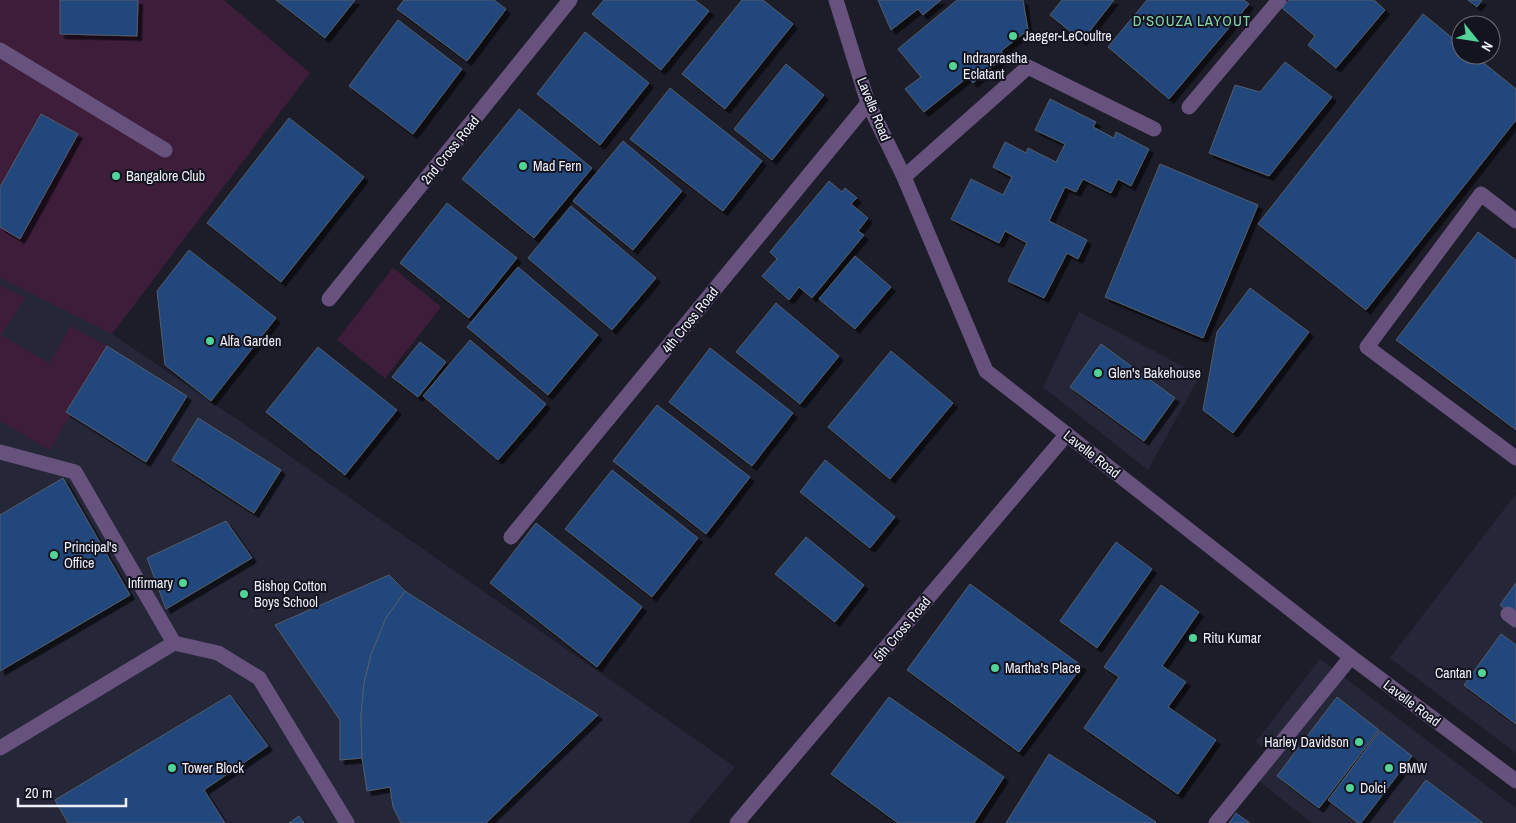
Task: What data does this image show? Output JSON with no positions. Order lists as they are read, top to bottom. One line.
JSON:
{"streets":{"street":["Lavelle Road","2nd Cross Road","4th Cross Road","5th Cross Road"]},"crossings":[["Lavelle Road","4th Cross Road"],["Lavelle Road","5th Cross Road"]],"districts":["D'SOUZA LAYOUT"],"places":["Jaeger-LeCoultre","Indraprastha Eclatant","Mad Fern","Bangalore Club","Alfa Garden","Glen's Bakehouse","Principal's Office","Infirmary","Bishop Cotton Boys School","Ritu Kumar","Martha's Place","Cantan","Harley Davidson","Tower Block","BMW","Dolci"],"scale_bar":"20 m","north":"bottom right"}
